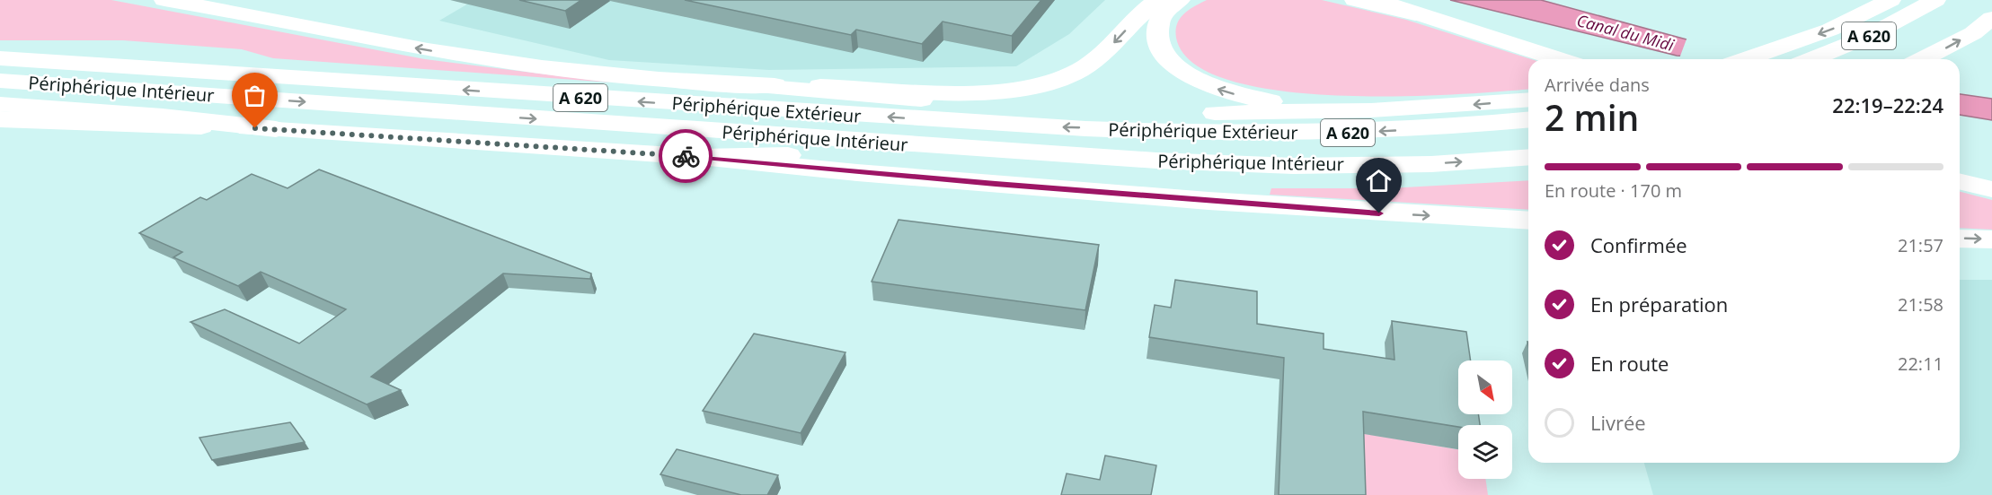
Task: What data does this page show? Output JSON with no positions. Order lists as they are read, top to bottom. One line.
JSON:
{"streets":{"main road":["A 620","Périphérique Intérieur","Périphérique Extérieur"]},"water":["Canal du Midi"],"north":"bottom right","page":{"heading":["2 min","Arrivée dans","22:19–22:24"],"bar":"En route · 170 m","list":[["Confirmée","21:57"],["En préparation","21:58"],["En route","22:11"],"Livrée"]}}
